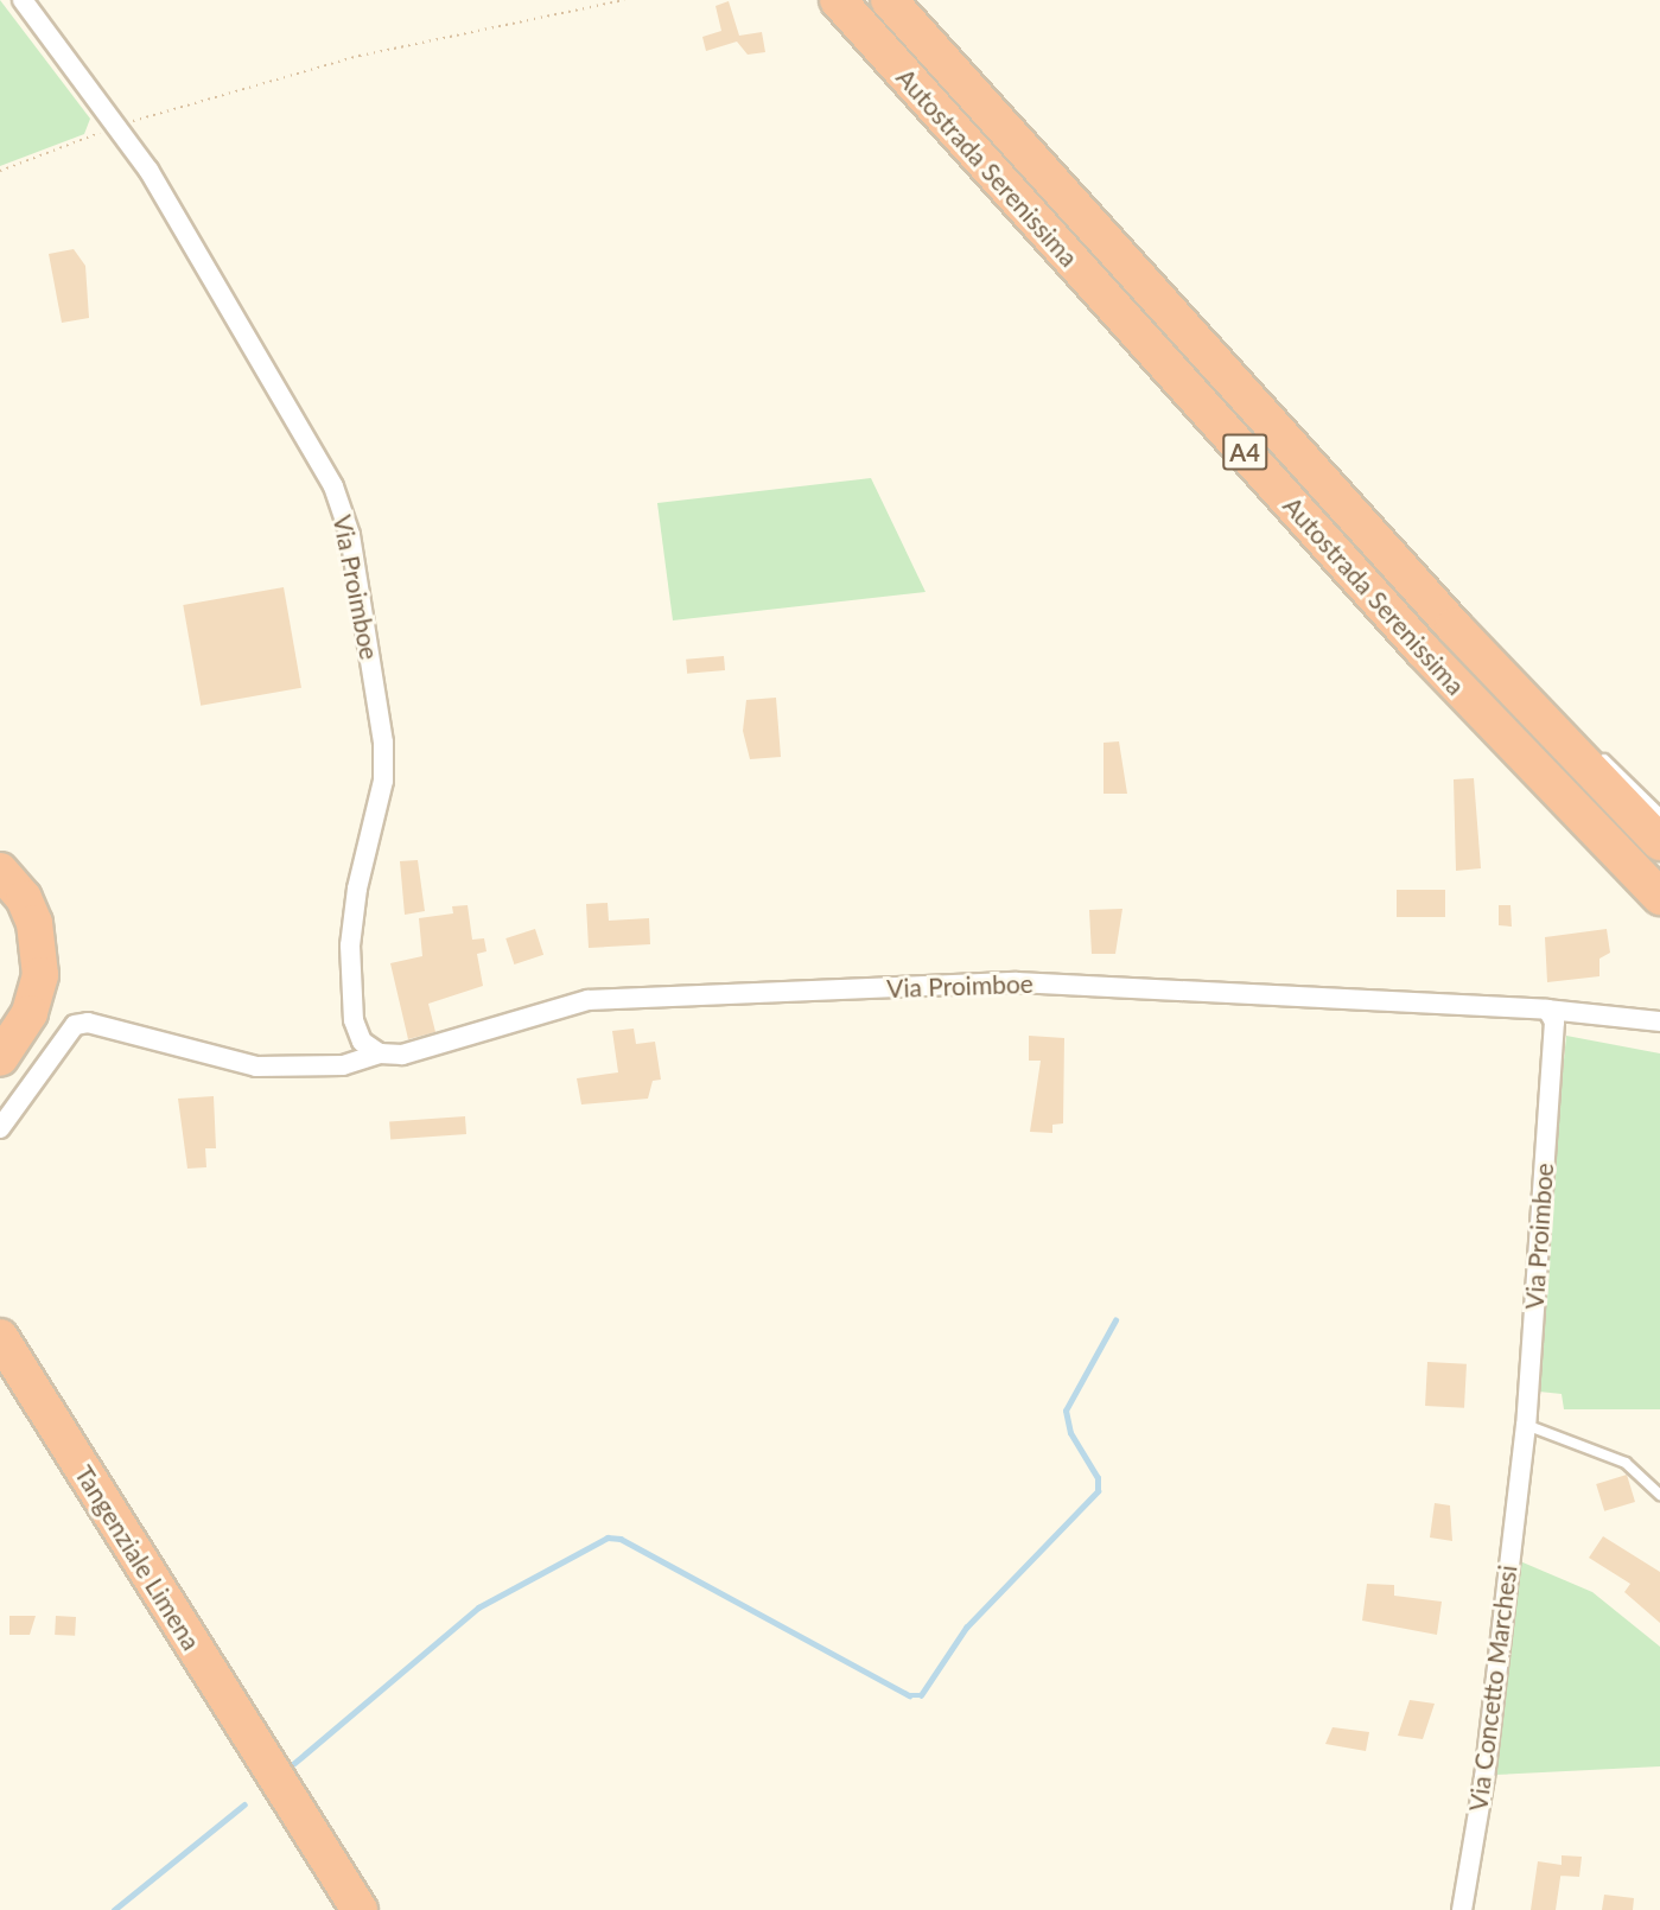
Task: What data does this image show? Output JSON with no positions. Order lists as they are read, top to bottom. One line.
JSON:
{"streets":{"highway":["Autostrada Serenissima","A4","Tangenziale Limena"],"street":["Via Proimboe","Via Concetto Marchesi"]},"crossings":[["Via Proimboe","Via Concetto Marchesi"]]}
